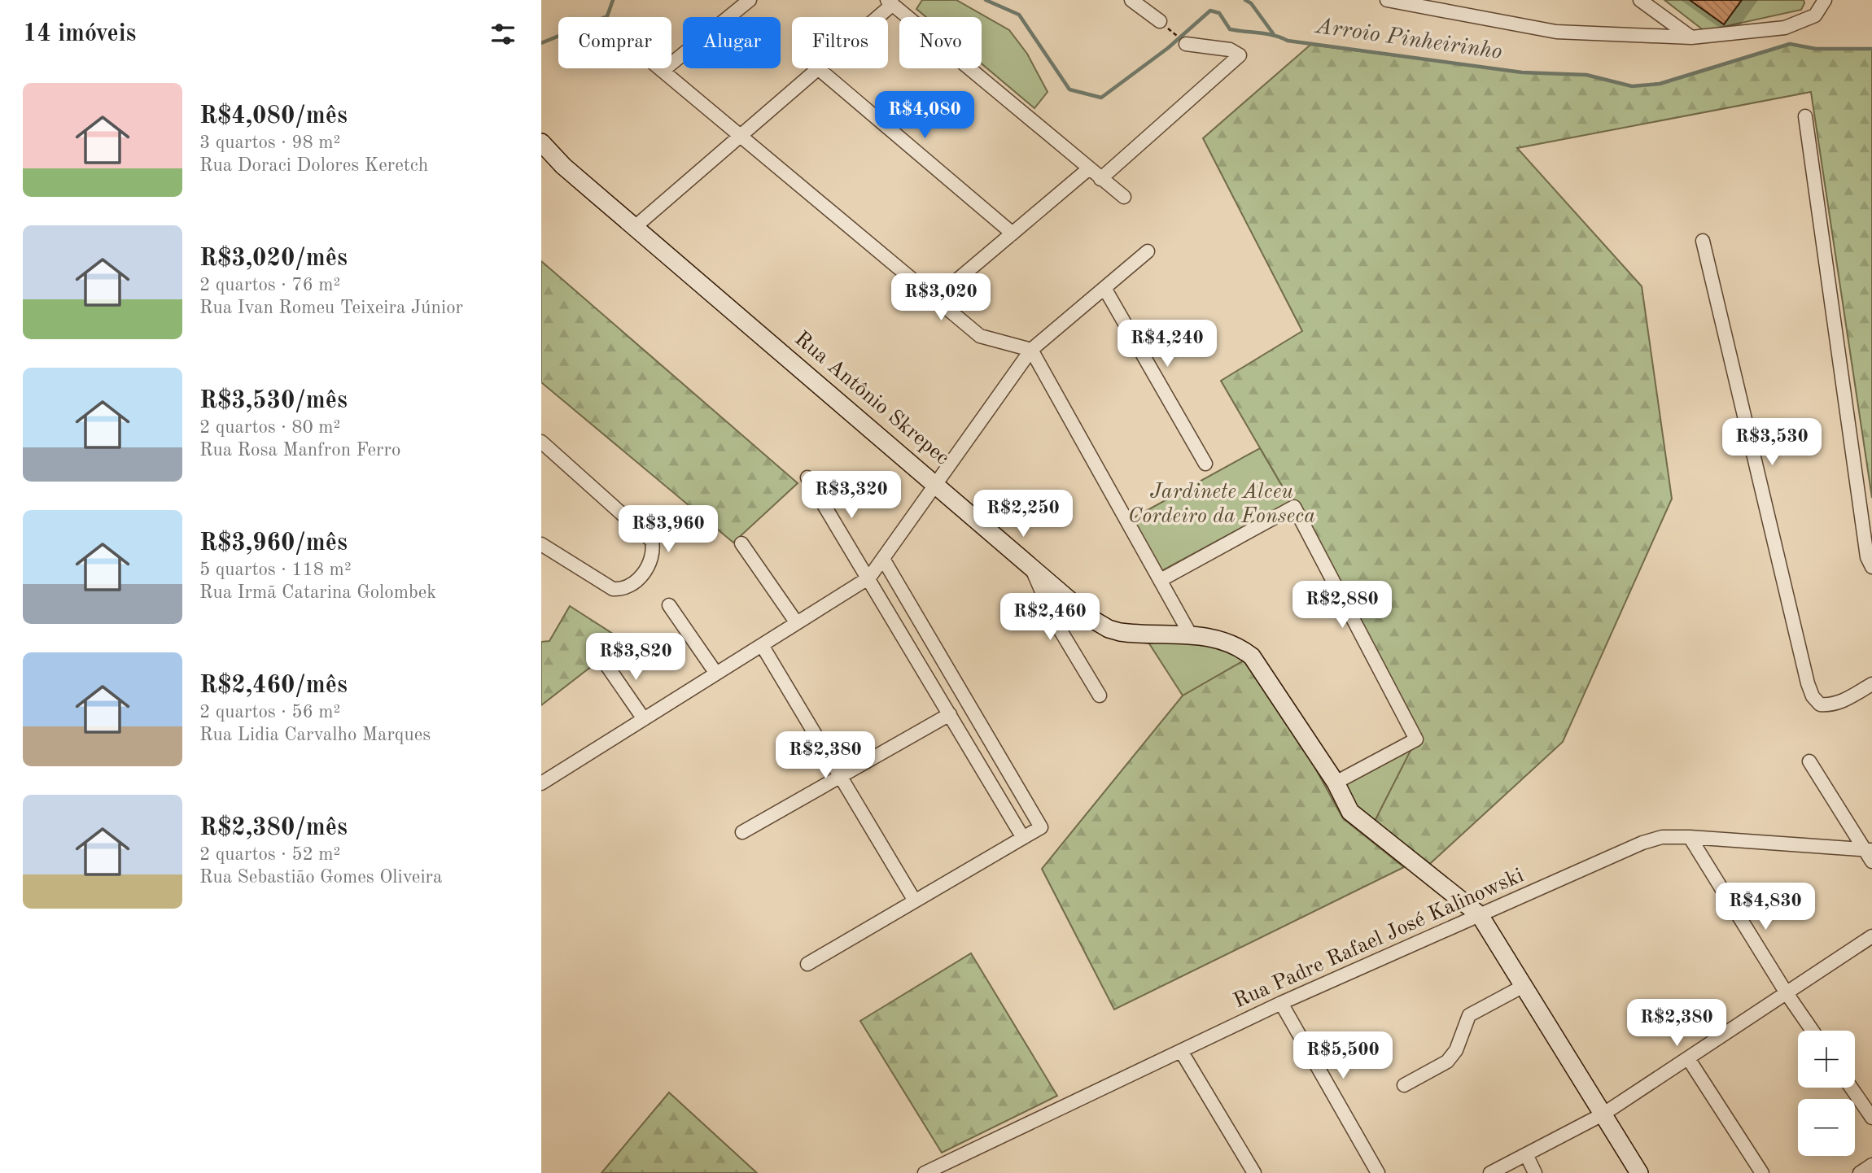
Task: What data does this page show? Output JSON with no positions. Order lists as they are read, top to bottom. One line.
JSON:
{"streets":{"street":["Rua Antônio Skrepec","Rua Padre Rafael José Kalinowski"]},"crossings":[["Rua Antônio Skrepec","Rua Padre Rafael José Kalinowski"]],"water":["Arroio Pinheirinho"],"parks":["Jardinete Alceu Cordeiro da Fonseca"],"page":{"heading":"14 imóveis","chip":["Comprar","Alugar","Filtros","Novo"],"list":[{"name":"R$4,080/mês","note":"3 quartos · 98 m² · Rua Doraci Dolores Keretch"},{"name":"R$3,020/mês","note":"2 quartos · 76 m² · Rua Ivan Romeu Teixeira Júnior"},{"name":"R$3,530/mês","note":"2 quartos · 80 m² · Rua Rosa Manfron Ferro"},{"name":"R$3,960/mês","note":"5 quartos · 118 m² · Rua Irmã Catarina Golombek"},{"name":"R$2,460/mês","note":"2 quartos · 56 m² · Rua Lidia Carvalho Marques"},{"name":"R$2,380/mês","note":"2 quartos · 52 m² · Rua Sebastião Gomes Oliveira"}],"price":["R$4,080","R$3,020","R$4,240","R$3,530","R$3,320","R$2,250","R$3,960","R$2,880","R$2,460","R$3,820","R$2,380","R$4,830","R$2,380","R$5,500"],"map_buttons":["+","−"]}}
